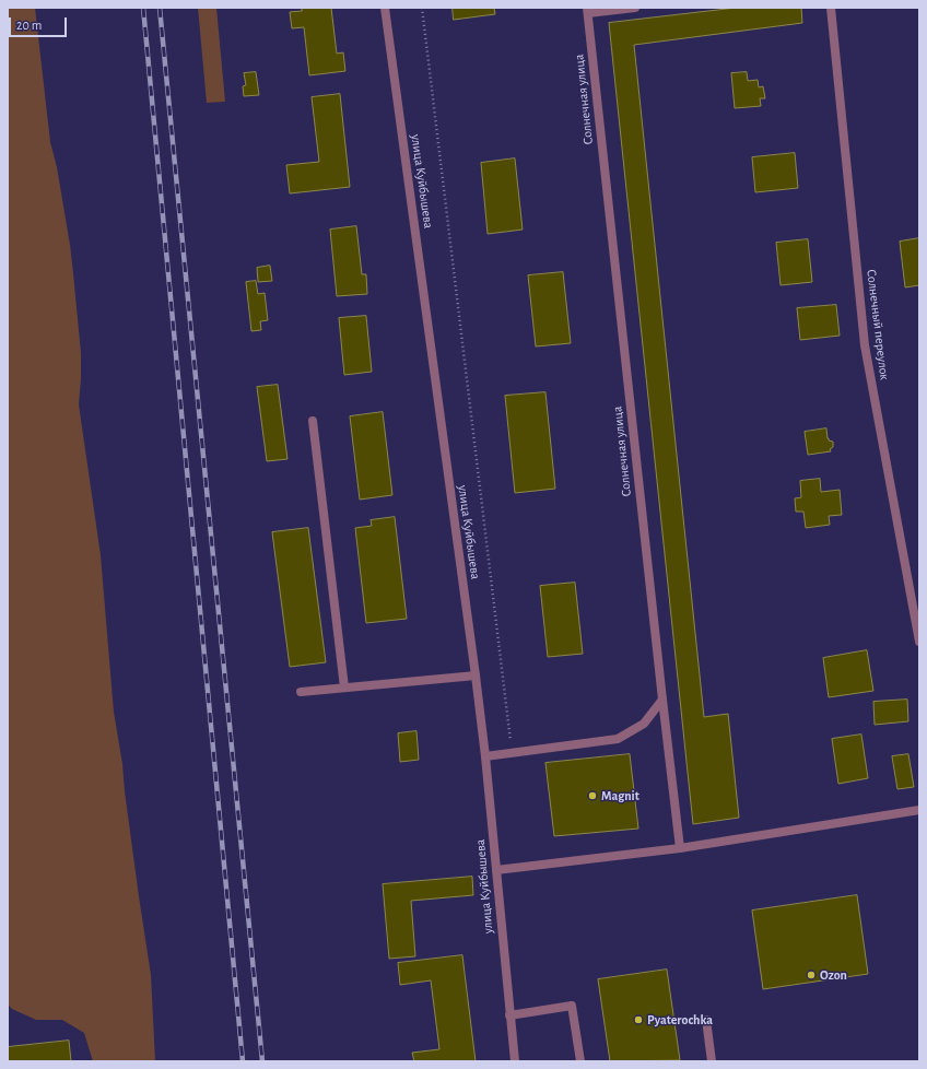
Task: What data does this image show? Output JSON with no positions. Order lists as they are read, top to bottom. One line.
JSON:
{"streets":{"street":["Солнечная улица","улица Куйбышева","Солнечный переулок"]},"places":["Magnit","Ozon","Pyaterochka"],"scale_bar":"20 m"}
